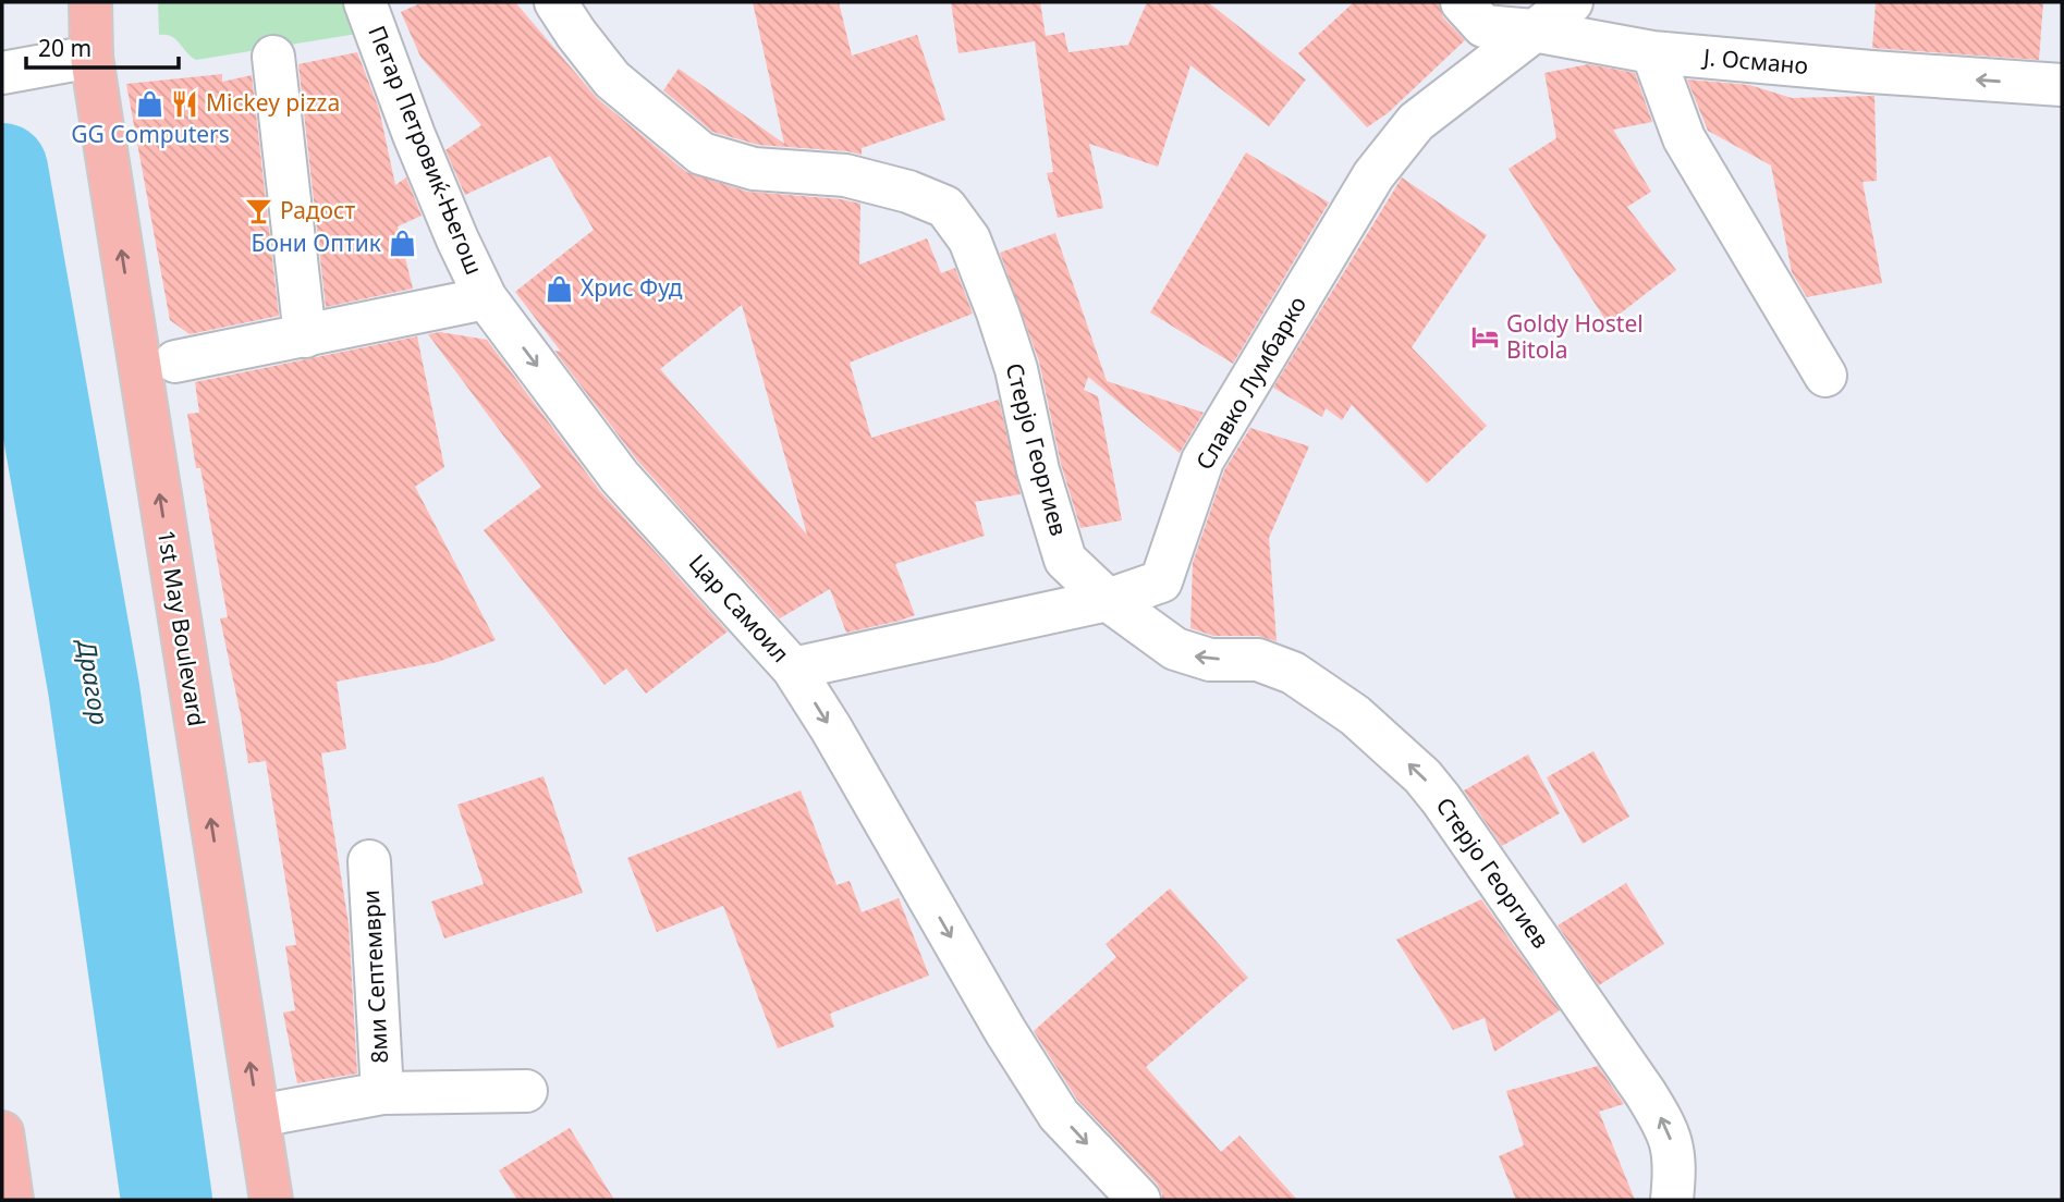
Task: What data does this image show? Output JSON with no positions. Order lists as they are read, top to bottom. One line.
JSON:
{"streets":{"main road":["1st May Boulevard"],"street":["Ј. Османо","Петар Петровиќ-Његош","Славко Лумбарко","Стерјо Георгиев","Цар Самоил","8ми Септември"]},"crossings":[["Ј. Османо","Славко Лумбарко"],["Петар Петровиќ-Његош","Цар Самоил"],["Славко Лумбарко","Стерјо Георгиев"],["Славко Лумбарко","Цар Самоил"],["1st May Boulevard","8ми Септември"]],"one_way":["Ј. Османо","Стерјо Георгиев","Цар Самоил","1st May Boulevard"],"water":["Драгор"],"places":{"shop":["GG Computers","Бони Оптик","Хрис Фуд"],"restaurant":["Mickey pizza"],"bar":["Радост"],"hotel":["Goldy Hostel Bitola"]},"scale_bar":"20 m"}
